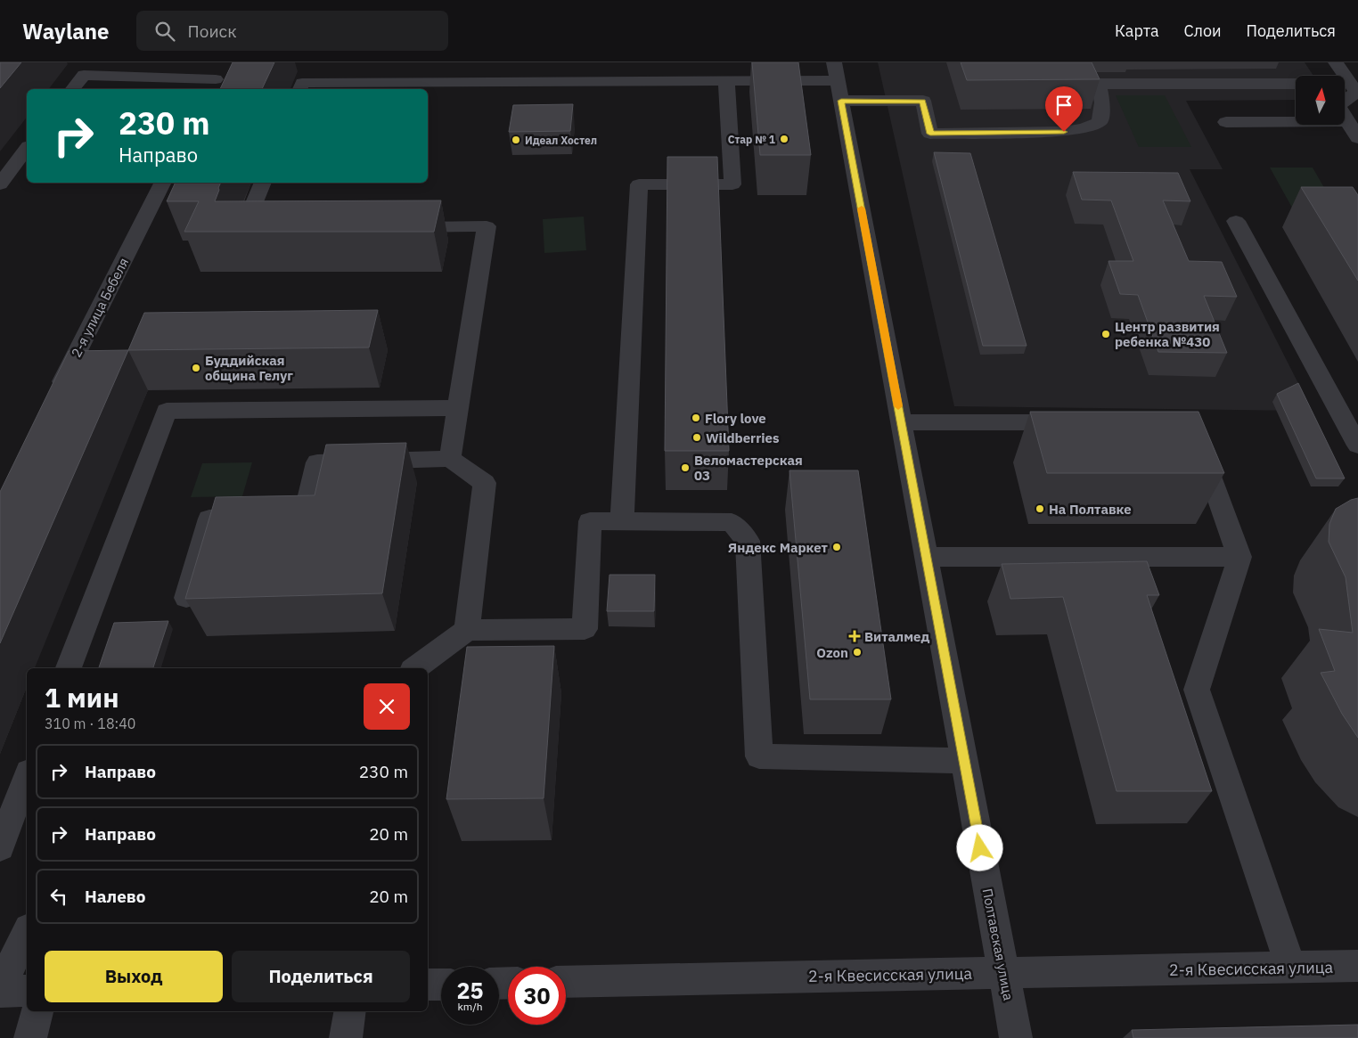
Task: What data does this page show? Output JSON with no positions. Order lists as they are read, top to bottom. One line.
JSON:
{"streets":{"street":["2-я улица Бебеля","Полтавская улица","2-я Квесисская улица"]},"crossings":[["Полтавская улица","2-я Квесисская улица"]],"places":{"other":["Стар № 1","Идеал Хостел","Центр развития ребенка №430","Буддийская община Гелуг","Flory love","Wildberries","Веломастерская 03","На Полтавке","Яндекс Маркет","Ozon"],"health":["Виталмед"]},"north":"top","page":{"header":"Waylane","search":"Поиск","nav":["Карта","Слои","Поделиться"],"turn":["230 m","Направо"],"heading":["1 мин","310 m · 18:40"],"list":[{"name":"Направо","value":"230 m"},{"name":"Направо","value":"20 m"},{"name":"Налево","value":"20 m"}],"buttons":["Выход","Поделиться"],"speed":"25 km/h","limit":"30"}}
